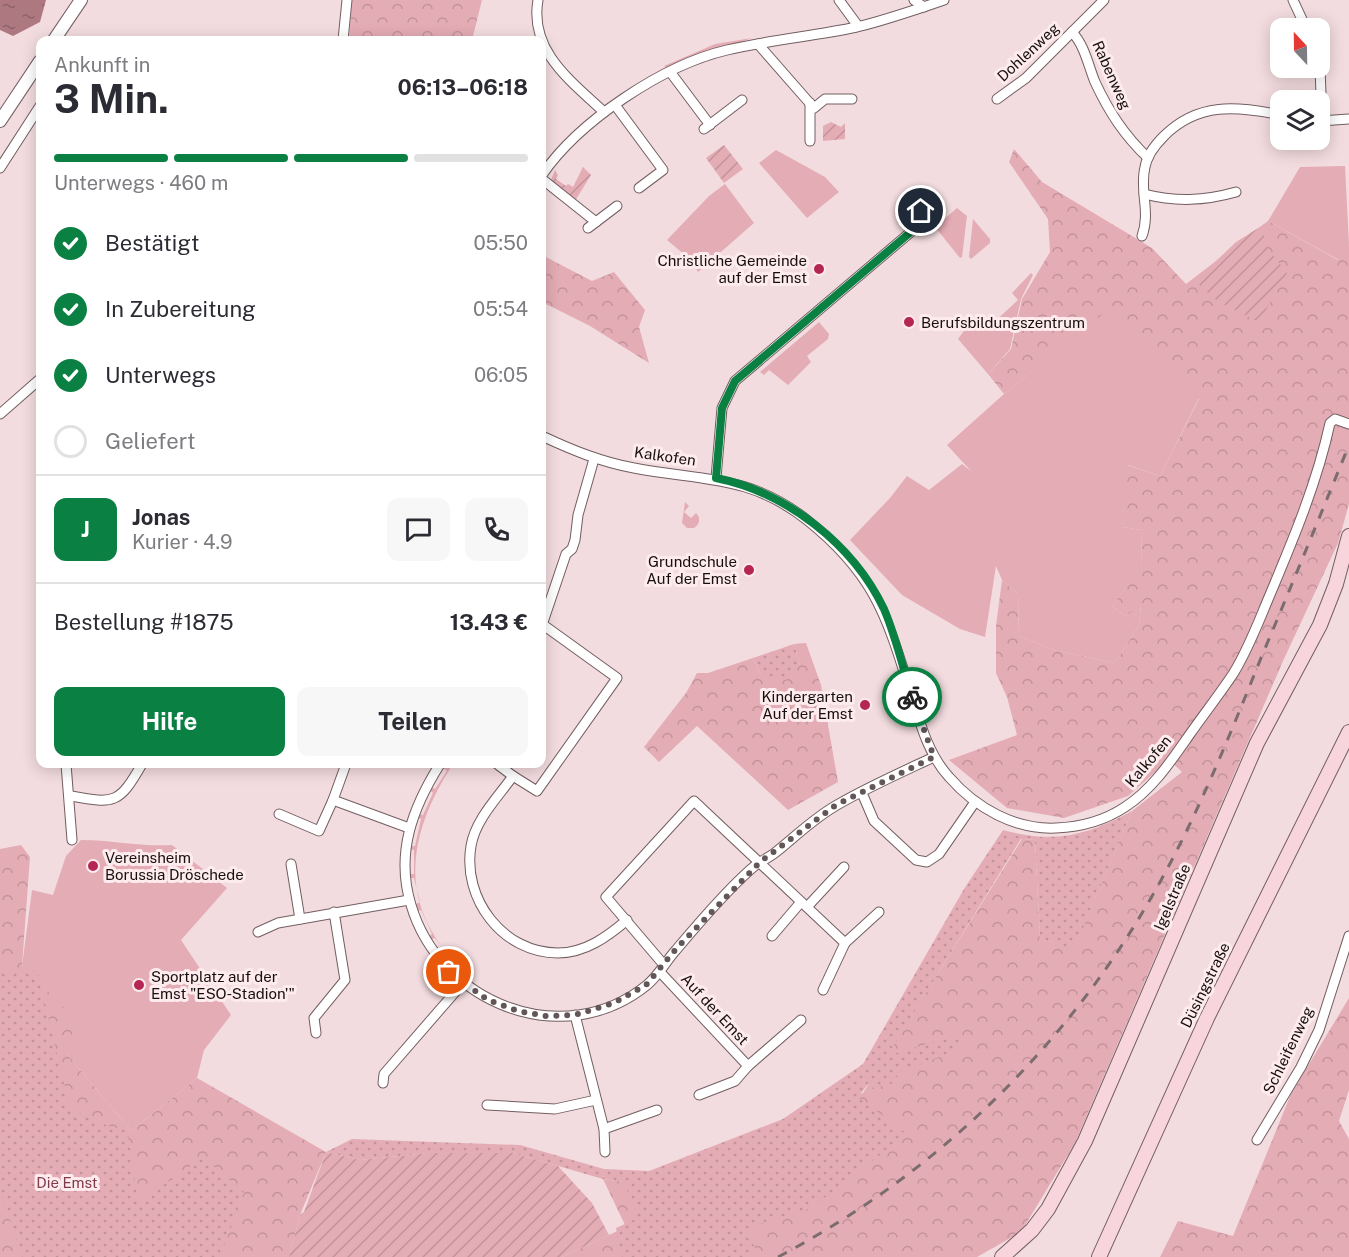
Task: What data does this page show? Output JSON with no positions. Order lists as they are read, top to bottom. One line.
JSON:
{"streets":{"main road":["Igelstraße","Düsingstraße"],"street":["Dohlenweg","Rabenweg","Kalkofen","Auf der Emst","Schleifenweg"]},"crossings":[["Dohlenweg","Rabenweg"],["Kalkofen","Auf der Emst"]],"parks":["Die Emst"],"places":["Christliche Gemeinde auf der Emst","Berufsbildungszentrum","Grundschule Auf der Emst","Kindergarten Auf der Emst","Vereinsheim Borussia Dröschede","Sportplatz auf der Emst \"ESO-Stadion'\""],"north":"top","page":{"heading":["3 Min.","Ankunft in","06:13–06:18"],"panel":["Jonas","Kurier · 4.9","Bestellung #1875","13.43 €"],"bar":"Unterwegs · 460 m","list":[["Bestätigt","05:50"],["In Zubereitung","05:54"],["Unterwegs","06:05"],"Geliefert"],"round":"J","buttons":["Hilfe","Teilen"]}}
